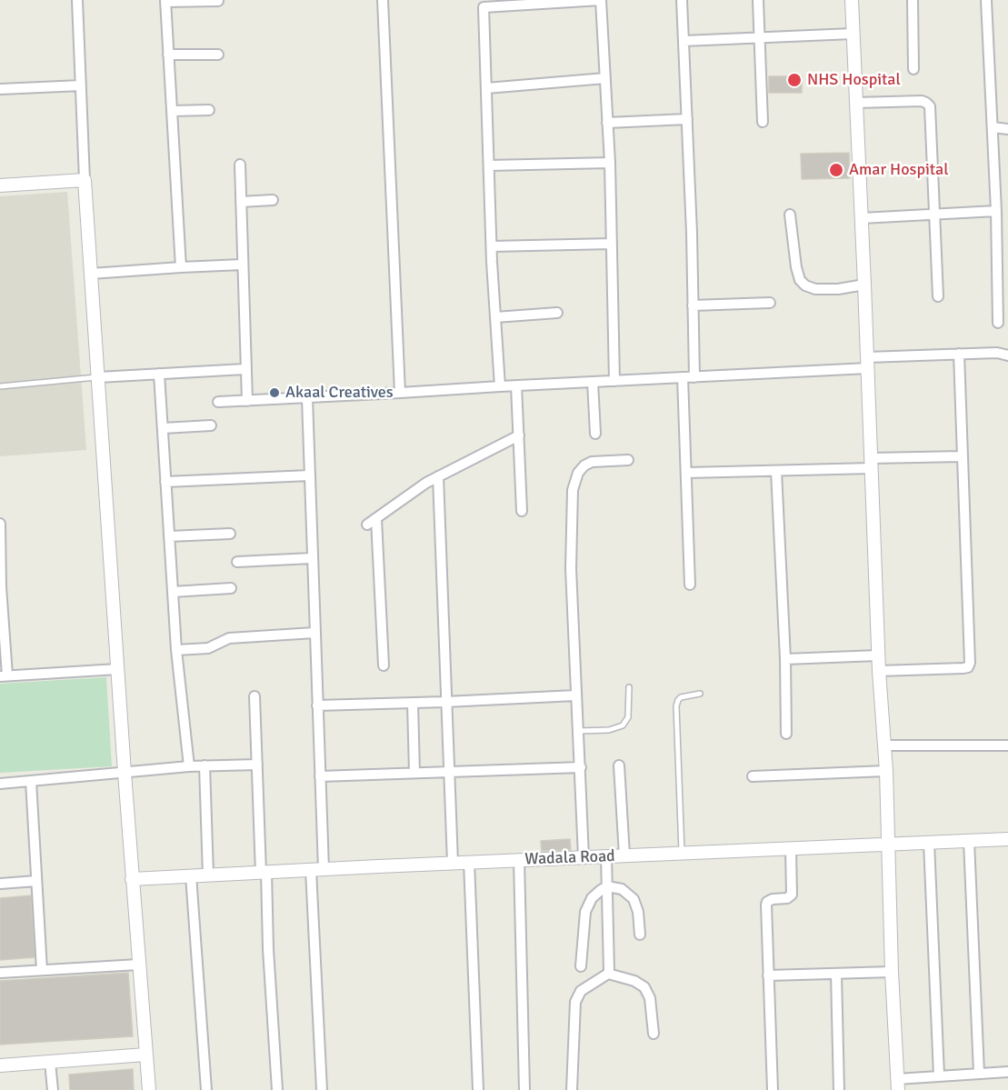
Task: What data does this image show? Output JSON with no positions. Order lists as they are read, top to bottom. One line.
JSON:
{"streets":{"street":["Wadala Road"]},"places":["NHS Hospital","Amar Hospital","Akaal Creatives"]}
